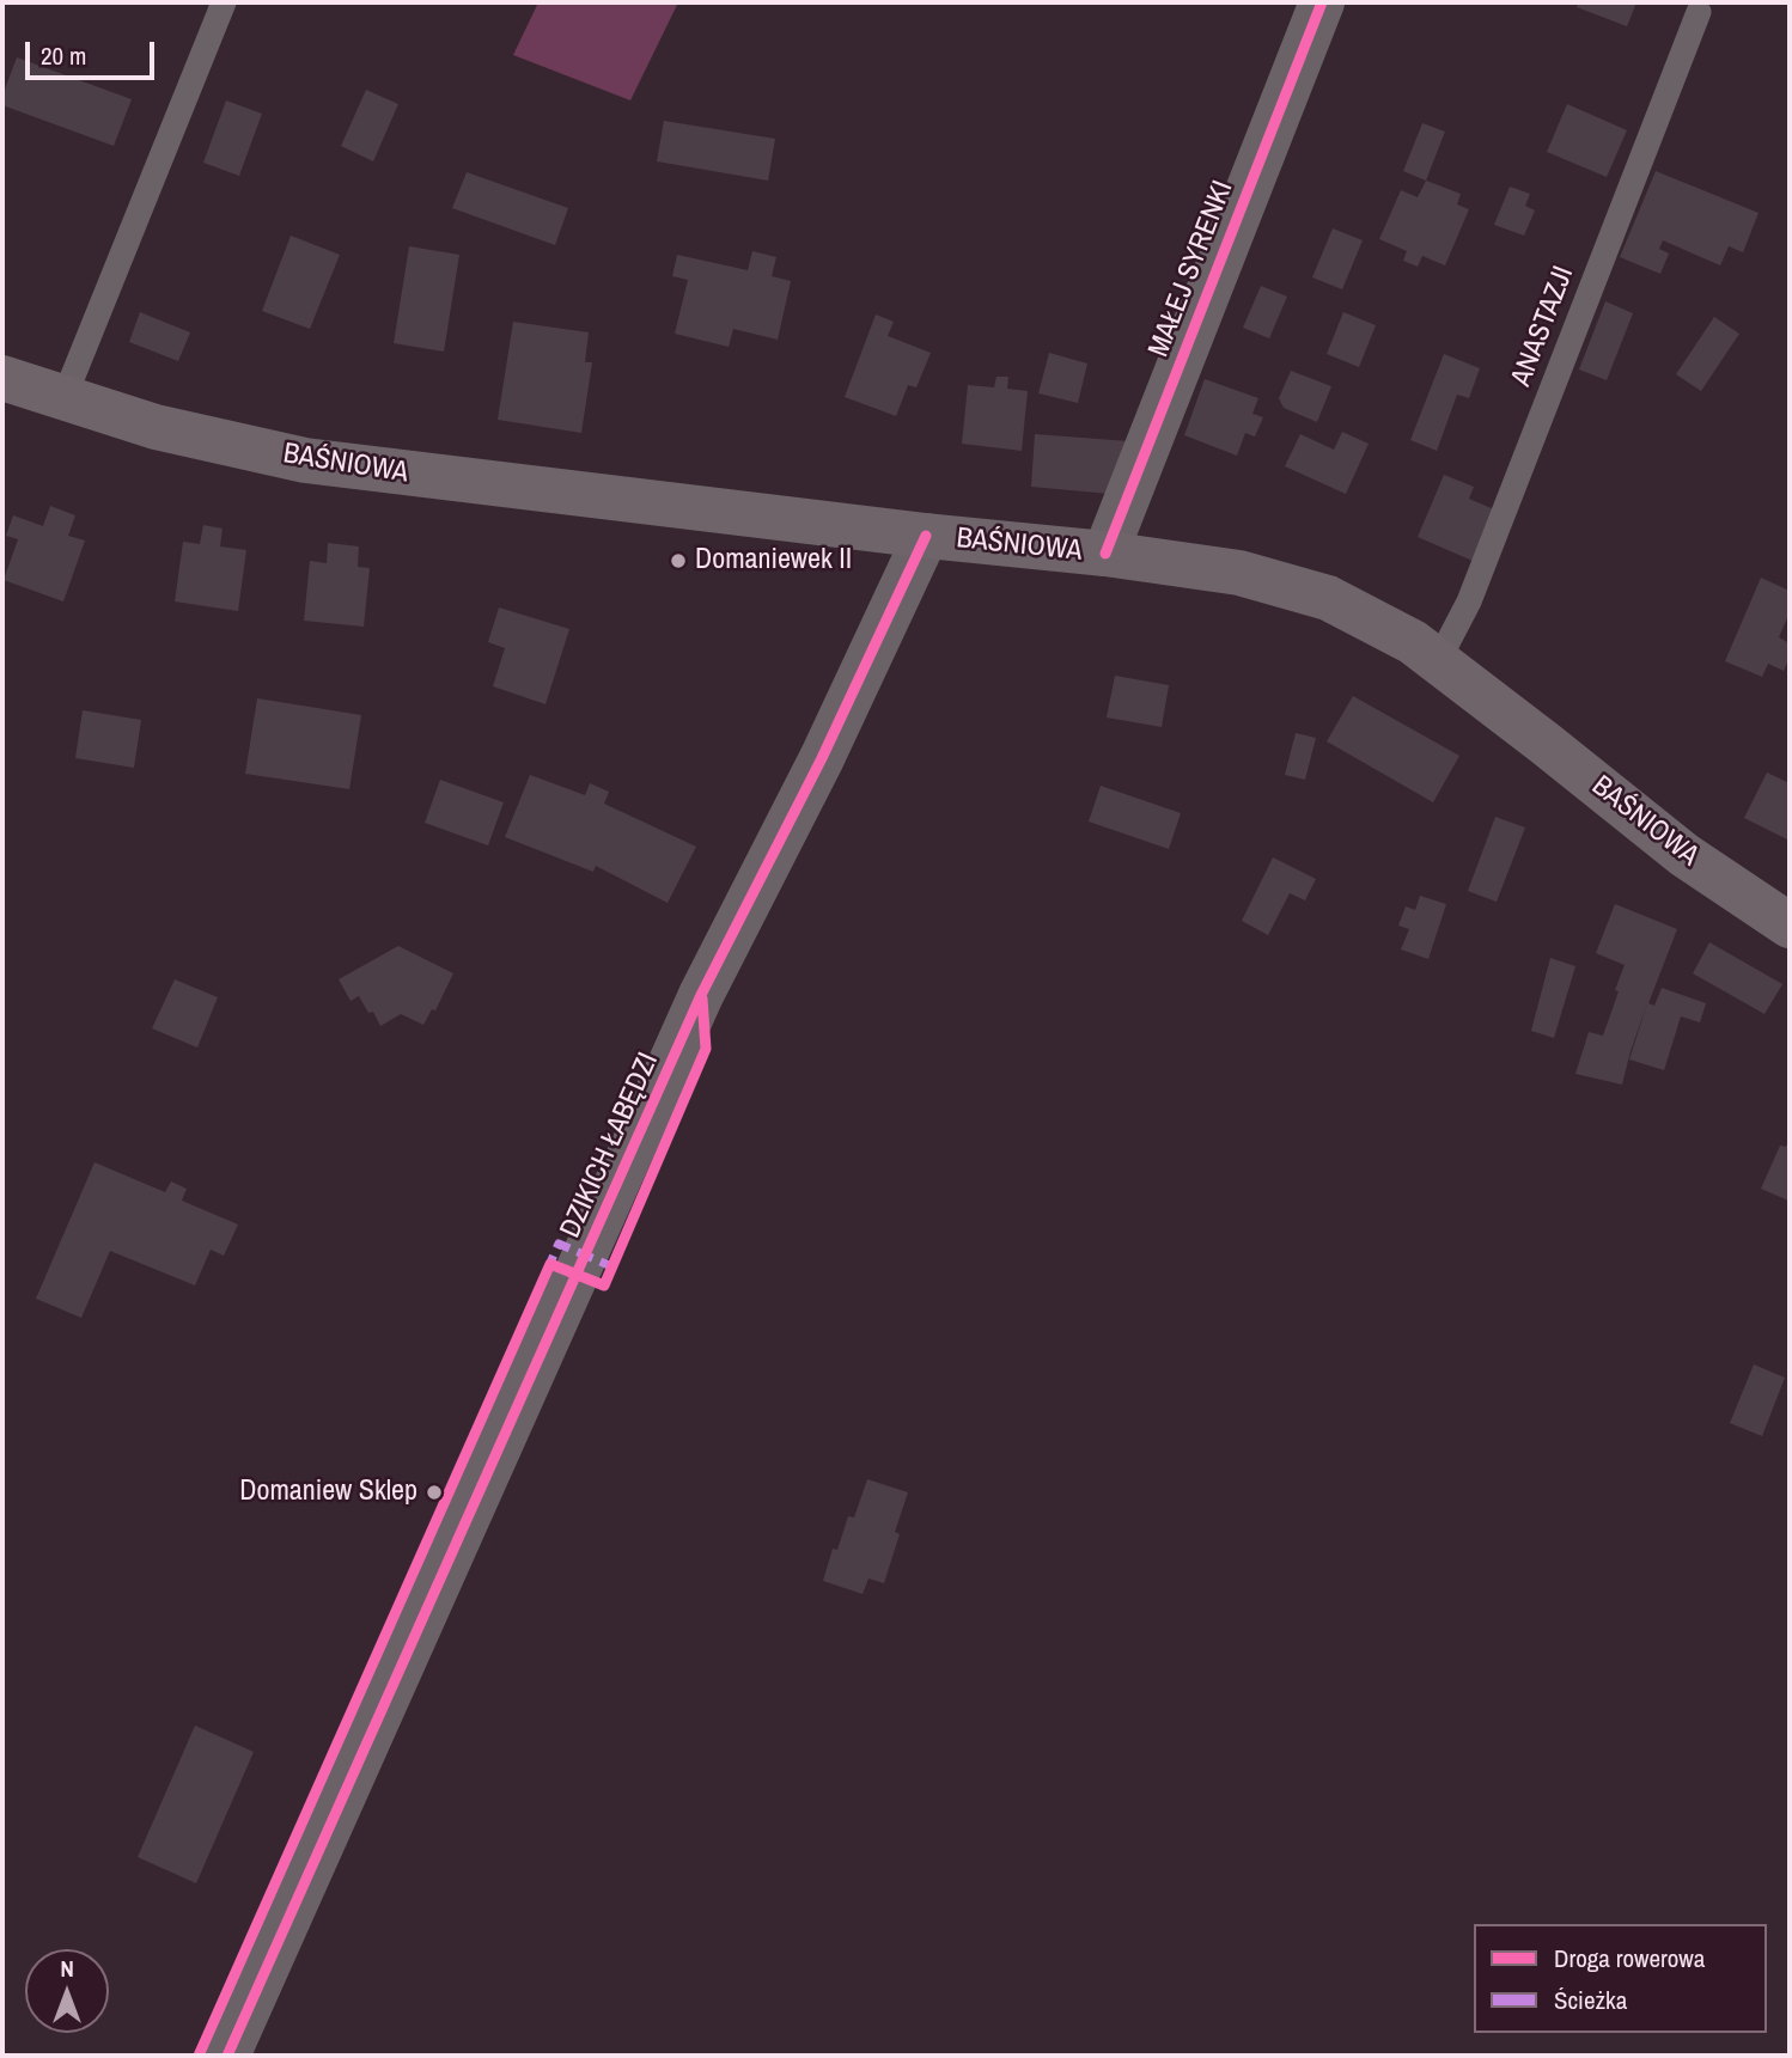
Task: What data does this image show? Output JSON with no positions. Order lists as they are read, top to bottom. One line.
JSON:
{"streets":{"main road":["BAŚNIOWA"],"street":["MAŁEJ SYRENKI","DZIKICH ŁABĘDZI"],"lane":["ANASTAZJI"]},"crossings":[["MAŁEJ SYRENKI","BAŚNIOWA"],["ANASTAZJI","BAŚNIOWA"],["BAŚNIOWA","DZIKICH ŁABĘDZI"]],"places":["Domaniewek II","Domaniew Sklep"],"legend":["Droga rowerowa","Ścieżka"],"scale_bar":"20 m","north":"top"}
